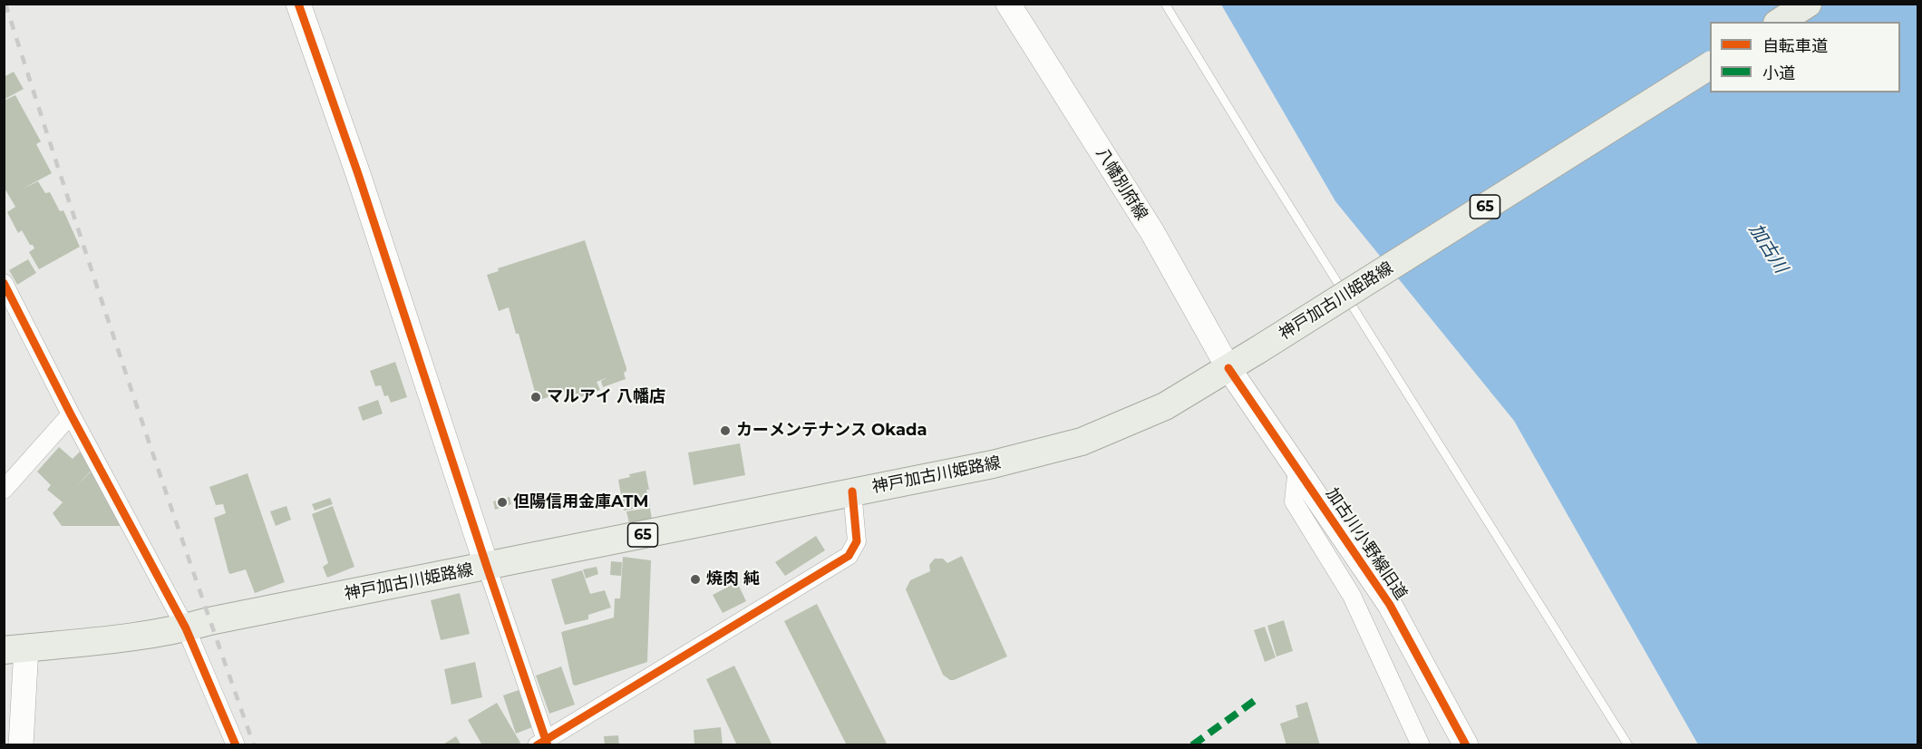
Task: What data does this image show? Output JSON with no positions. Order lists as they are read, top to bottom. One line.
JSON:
{"streets":{"main road":["65","神戸加古川姫路線"],"street":["八幡別府線","加古川小野線旧道"]},"crossings":[["八幡別府線","神戸加古川姫路線"],["八幡別府線","加古川小野線旧道"],["神戸加古川姫路線","加古川小野線旧道"]],"water":["加古川"],"places":["マルアイ 八幡店","カーメンテナンス Okada","但陽信用金庫ATM","焼肉 純"],"legend":["自転車道","小道"]}
